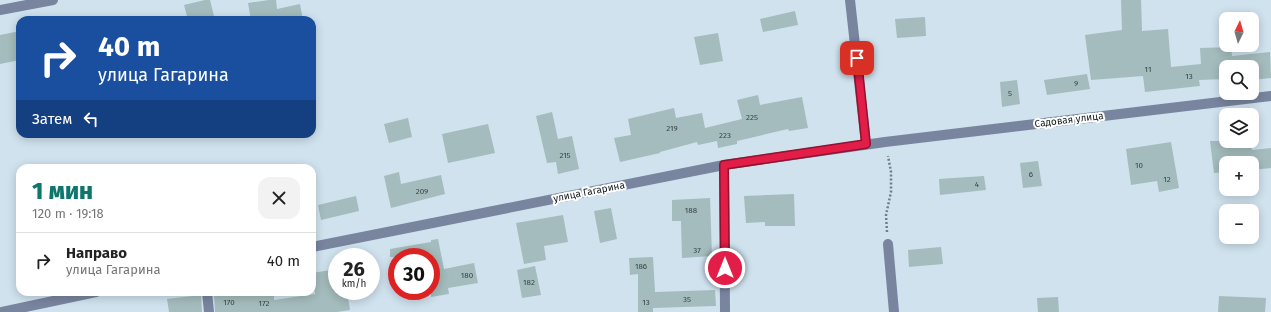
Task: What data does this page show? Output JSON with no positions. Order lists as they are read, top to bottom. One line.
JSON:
{"streets":{"street":["Садовая улица","улица Гагарина"]},"crossings":[["Садовая улица","улица Гагарина"]],"house_numbers":["11","13","9","5","225","219","223","215","10","6","12","4","209","188","37","186","180","182","35","170","13","172"],"north":"top","page":{"map_buttons":["+","−"],"turn":["40 m","улица Гагарина"],"then":"Затем","heading":["1 мин","120 m · 19:18"],"list":[{"name":"Направо","note":"улица Гагарина","value":"40 m"}],"speed":"26 km/h","limit":"30"}}
